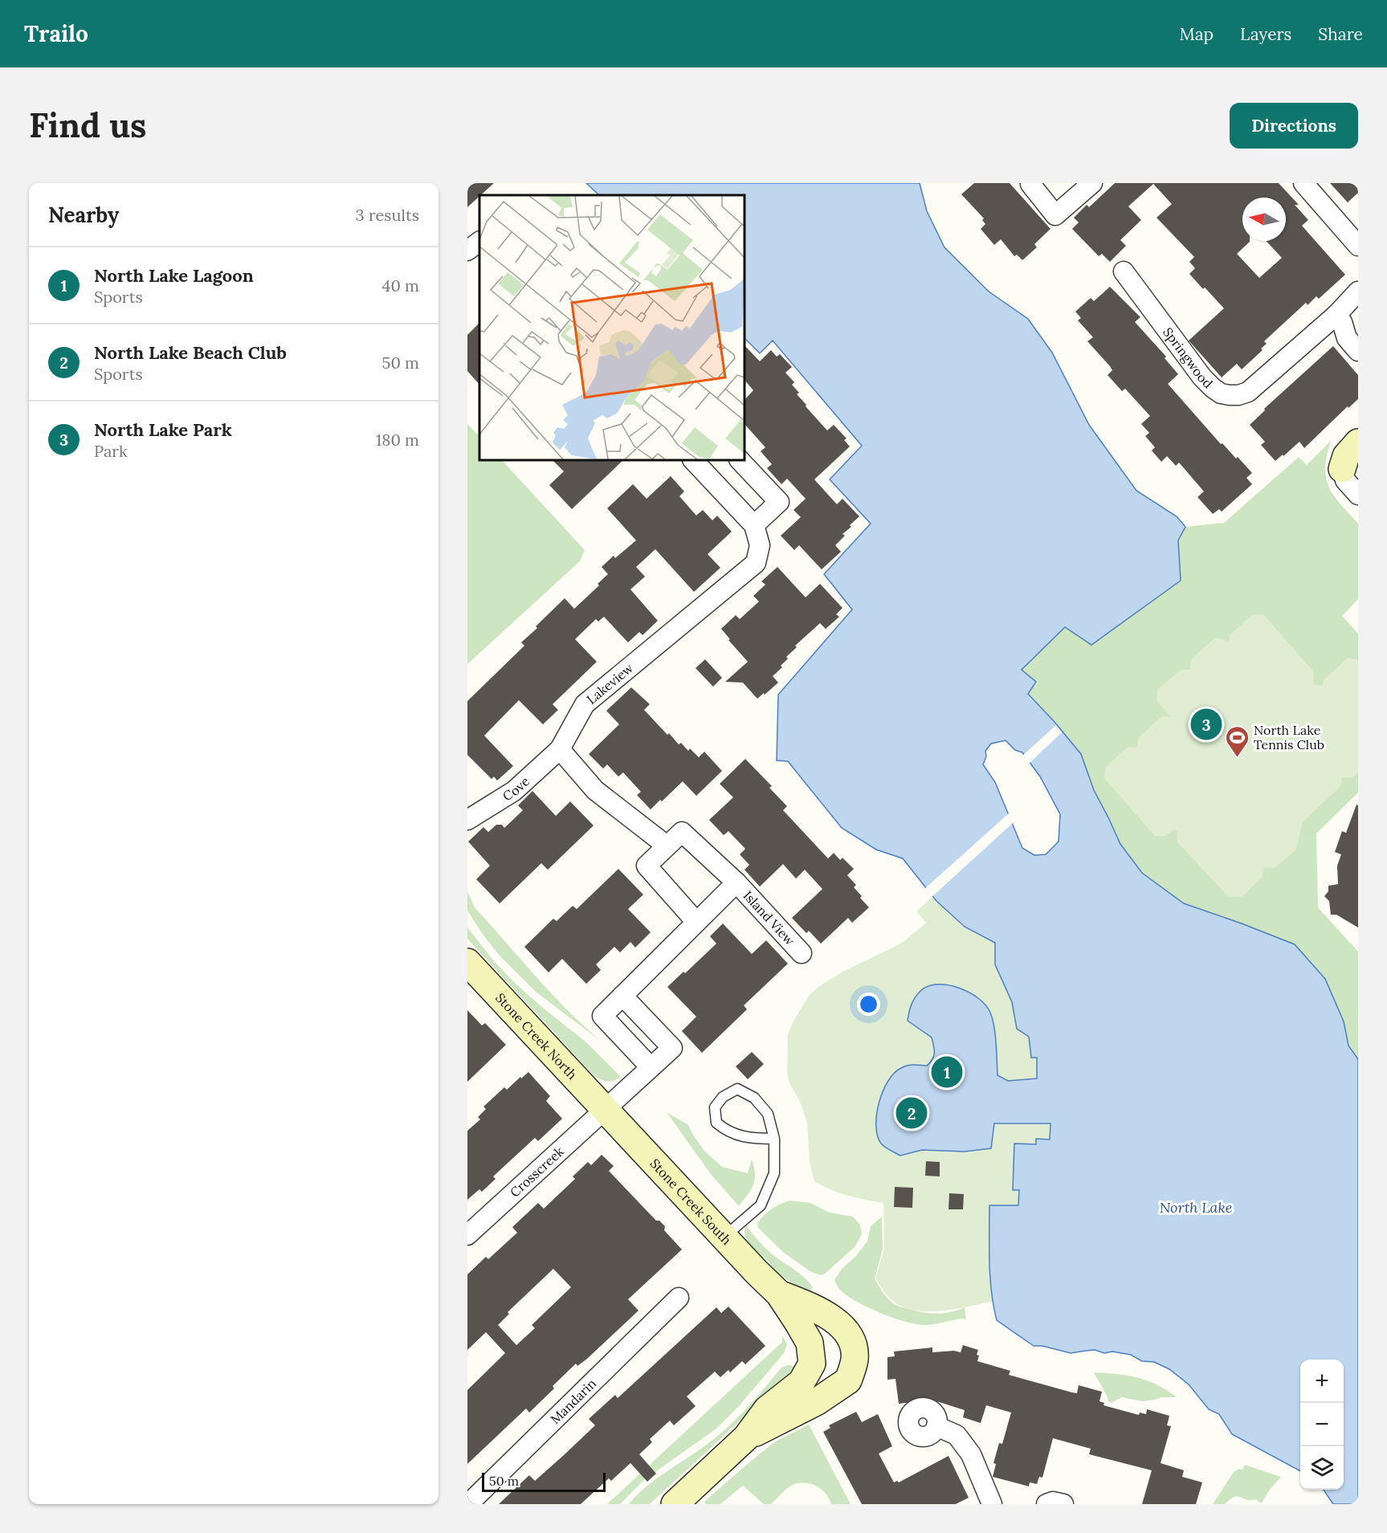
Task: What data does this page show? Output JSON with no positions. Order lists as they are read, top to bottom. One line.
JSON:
{"streets":{"street":["Springwood","Lakeview","Cove","Island View","Stone Creek North","Crosscreek","Stone Creek South","Mandarin"]},"crossings":[["Lakeview","Cove"],["Stone Creek North","Crosscreek"],["Stone Creek North","Stone Creek South"],["Crosscreek","Stone Creek South"]],"water":["North Lake"],"places":{"sports":["North Lake Tennis Club"]},"scale_bar":"50 m","north":"left","page":{"header":"Trailo","nav":["Map","Layers","Share"],"buttons":"Directions","title":"Find us","heading":["Nearby","3 results"],"list":[{"mark":"1","name":"North Lake Lagoon","note":"Sports","value":"40 m"},{"mark":"2","name":"North Lake Beach Club","note":"Sports","value":"50 m"},{"mark":"3","name":"North Lake Park","note":"Park","value":"180 m"}],"pins":["3","1","2"],"map_buttons":["+","−"],"scale":"50 m"}}
